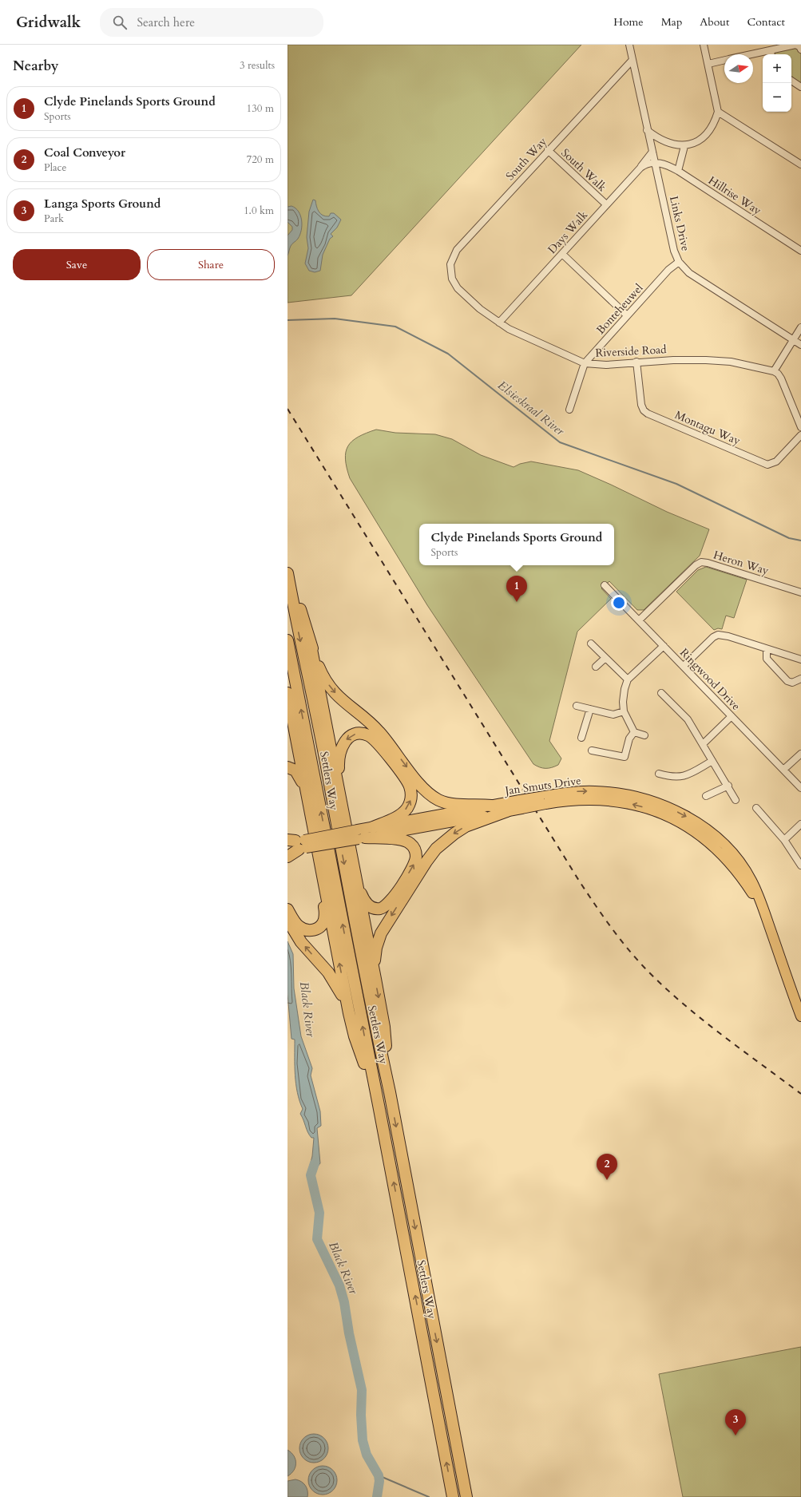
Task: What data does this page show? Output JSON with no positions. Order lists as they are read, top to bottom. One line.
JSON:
{"streets":{"highway":["Settlers Way"],"main road":["Jan Smuts Drive"],"street":["South Way","South Walk","Hillrise Way","Links Drive","Days Walk","Bonteheuwel","Riverside Road","Montagu Way","Heron Way","Ringwood Drive"]},"crossings":[["South Way","South Walk"],["South Way","Links Drive"],["South Way","Riverside Road"],["South Walk","Days Walk"],["Hillrise Way","Links Drive"],["Hillrise Way","Days Walk"],["Links Drive","Days Walk"],["Links Drive","Bonteheuwel"],["Days Walk","Riverside Road"],["Bonteheuwel","Riverside Road"],["Riverside Road","Montagu Way"],["Heron Way","Ringwood Drive"]],"water":["Elsieskraal River","Black River"],"north":"right","page":{"header":"Gridwalk","search":"Search here","nav":["Home","Map","About","Contact"],"heading":["Nearby","3 results"],"map_buttons":["+","−"],"list":[{"mark":"1","name":"Clyde Pinelands Sports Ground","note":"Sports","value":"130 m"},{"mark":"2","name":"Coal Conveyor","note":"Place","value":"720 m"},{"mark":"3","name":"Langa Sports Ground","note":"Park","value":"1.0 km"}],"buttons":["Save","Share"],"popup":["Clyde Pinelands Sports Ground","Sports"],"pins":["1","2","3"]}}
